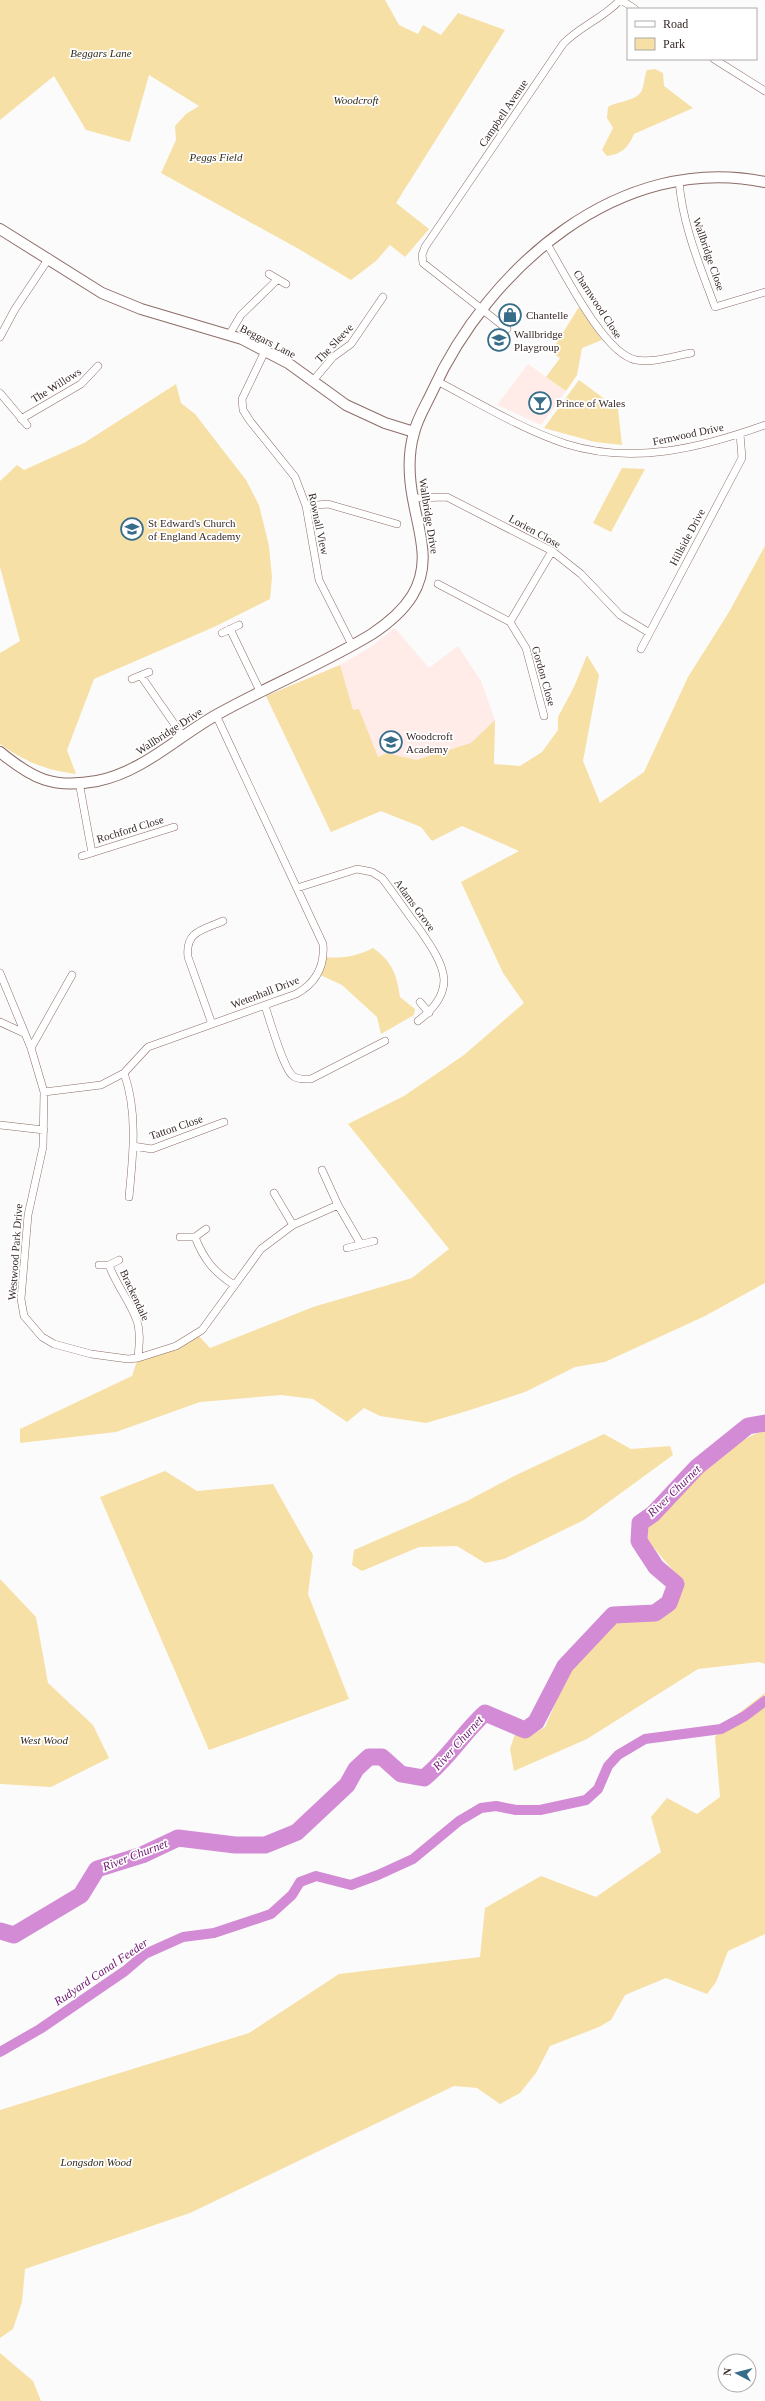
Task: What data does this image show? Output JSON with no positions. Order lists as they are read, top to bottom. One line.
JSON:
{"streets":{"street":["Campbell Avenue","Wallbridge Close","Charnwood Close","Beggars Lane","The Sleeve","The Willows","Fernwood Drive","Wallbridge Drive","Rownall View","Lorien Close","Hillside Drive","Gordon Close","Rochford Close","Adams Grove","Wetenhall Drive","Tatton Close","Westwood Park Drive","Brackendale"]},"crossings":[["Campbell Avenue","Wallbridge Drive"],["Wallbridge Close","Wallbridge Drive"],["Charnwood Close","Wallbridge Drive"],["Beggars Lane","The Sleeve"],["Beggars Lane","Wallbridge Drive"],["Beggars Lane","Rownall View"],["Fernwood Drive","Wallbridge Drive"],["Fernwood Drive","Hillside Drive"],["Wallbridge Drive","Rownall View"],["Wallbridge Drive","Lorien Close"],["Wallbridge Drive","Rochford Close"],["Wallbridge Drive","Wetenhall Drive"],["Lorien Close","Hillside Drive"],["Adams Grove","Wetenhall Drive"],["Wetenhall Drive","Tatton Close"],["Wetenhall Drive","Westwood Park Drive"],["Westwood Park Drive","Brackendale"]],"water":["River Churnet","Rudyard Canal Feeder"],"parks":["Beggars Lane","Woodcroft","Peggs Field","West Wood","Longsdon Wood"],"places":{"shop":["Chantelle"],"school or university":["Wallbridge Playgroup","St Edward's Church of England Academy","Woodcroft Academy"],"bar":["Prince of Wales"]},"legend":["Road","Park"],"north":"left"}
